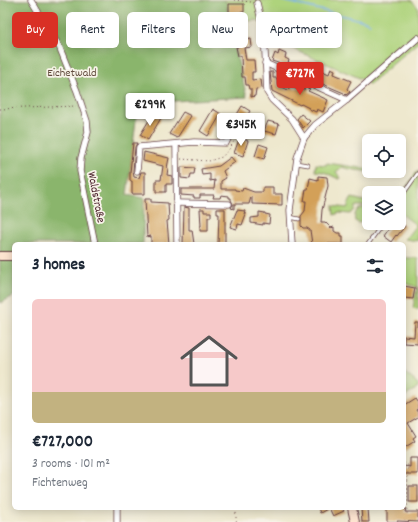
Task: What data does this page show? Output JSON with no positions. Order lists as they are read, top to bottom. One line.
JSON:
{"streets":{"street":["Waldstraße"]},"parks":["Eichetwald"],"page":{"chip":["Buy","Rent","Filters","New","Apartment"],"price":["€727K","€299K","€345K"],"heading":"3 homes","list":[{"name":"€727,000","note":"3 rooms · 101 m² · Fichtenweg"}]}}
